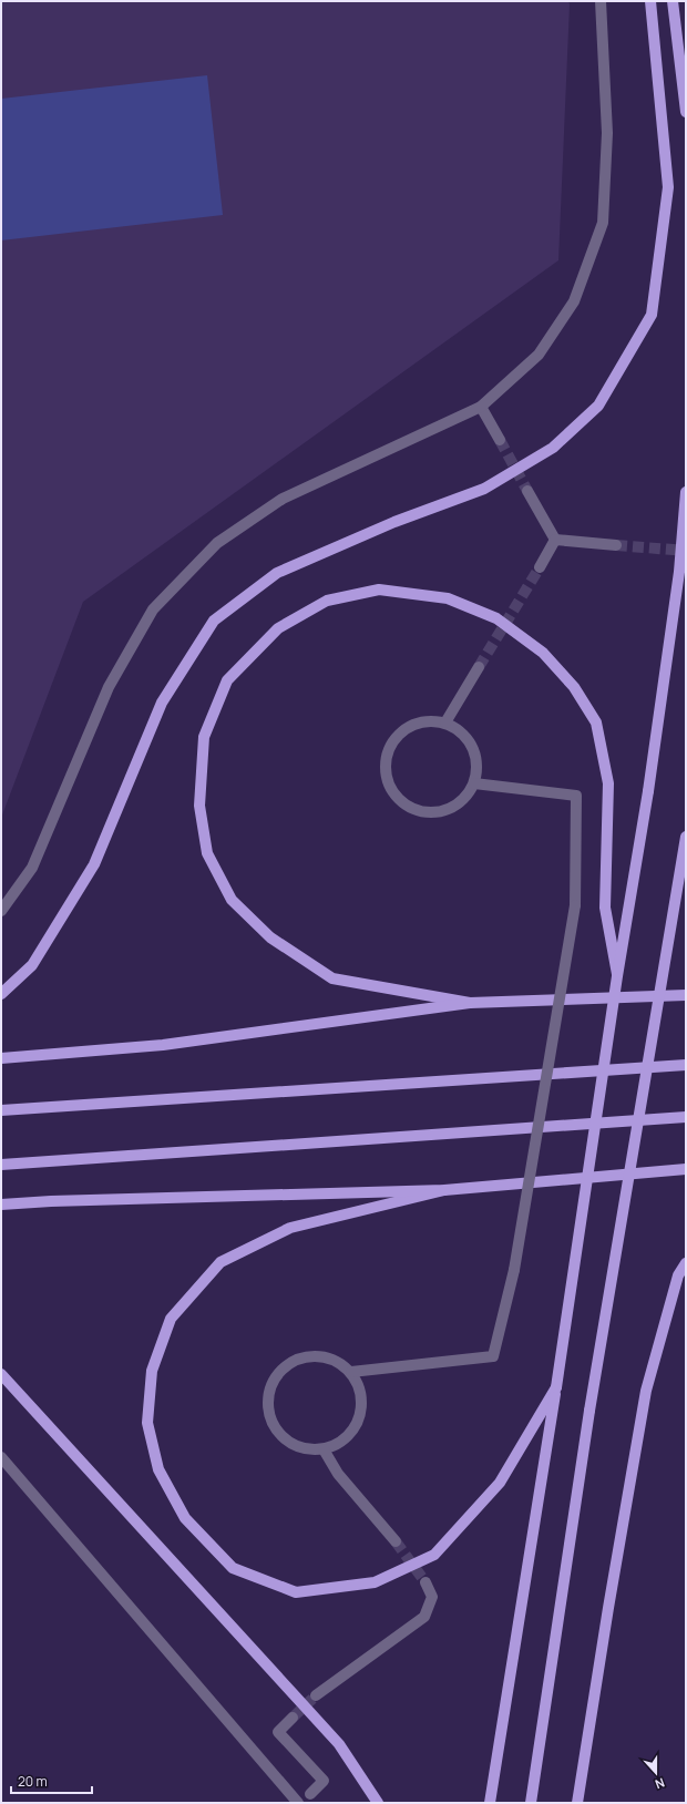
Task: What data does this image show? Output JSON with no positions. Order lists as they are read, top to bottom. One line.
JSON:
{"scale_bar":"20 m","north":"bottom"}
